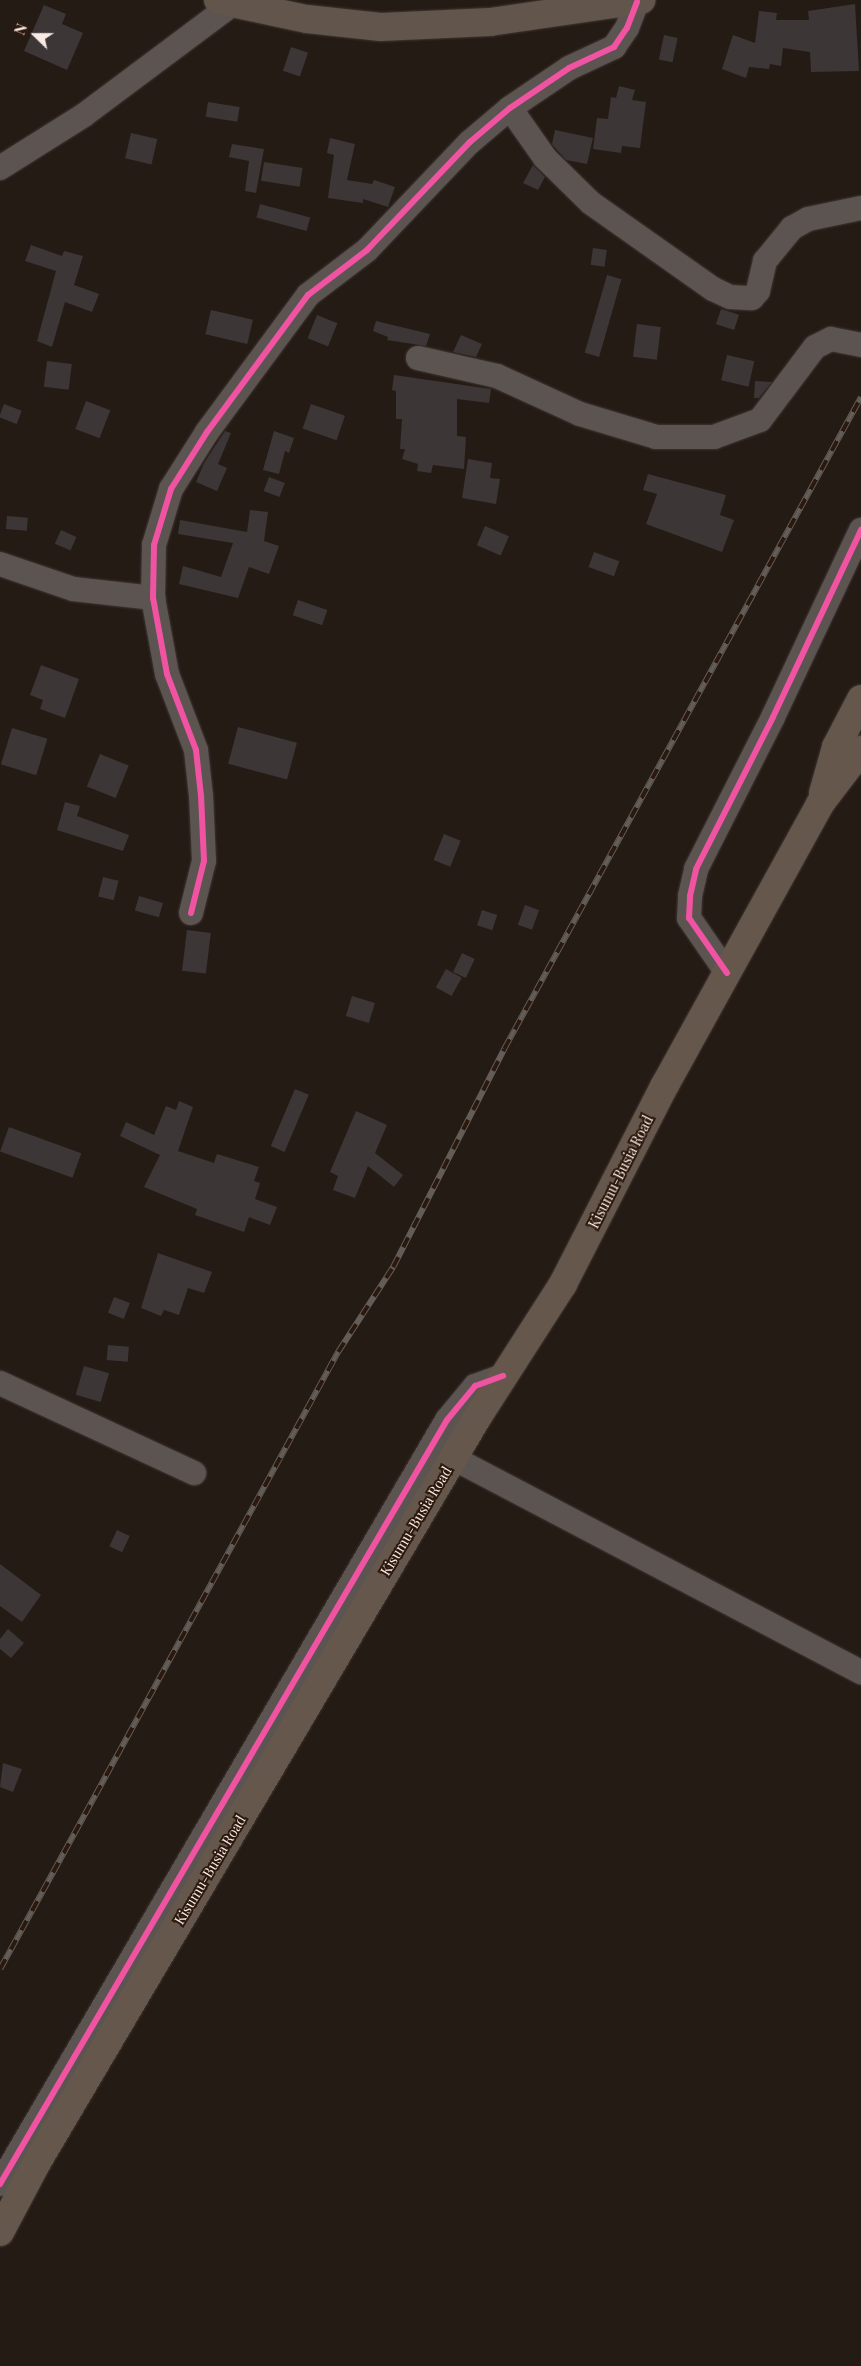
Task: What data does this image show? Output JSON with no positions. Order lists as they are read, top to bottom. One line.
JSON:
{"streets":{"highway":["Kisumu-Busia Road"]},"north":"left"}
